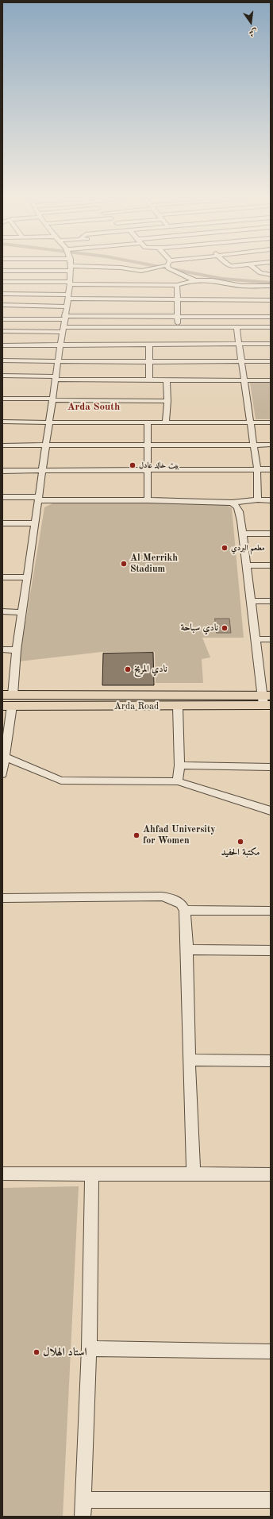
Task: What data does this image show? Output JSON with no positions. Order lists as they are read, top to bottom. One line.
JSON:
{"streets":{"main road":["Arda Road"]},"districts":["Arda South"],"places":["بيت خالد عادل","مطعم البردي","Al Merrikh Stadium","نادي سباحة","نادي المريخ","Ahfad University for Women","مكتبة الحفيد","استاد الهلال"],"north":"bottom"}
